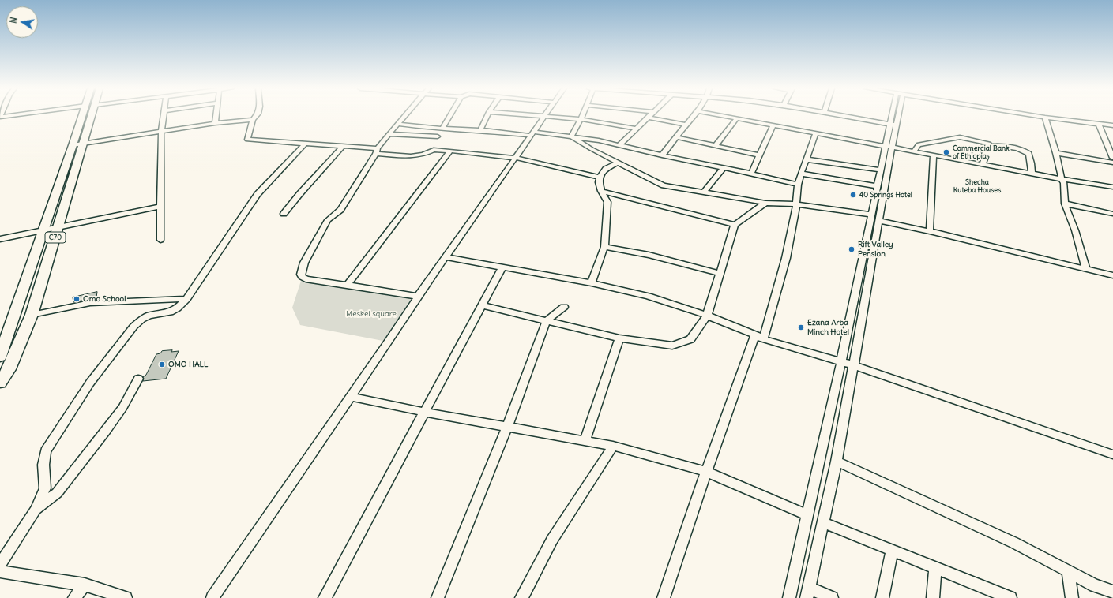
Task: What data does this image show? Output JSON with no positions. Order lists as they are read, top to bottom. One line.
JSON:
{"streets":{"highway":["C70"]},"districts":["Shecha Kuteba Houses"],"parks":["Meskel square"],"places":["Commercial Bank of Ethiopia","40 Springs Hotel","Rift Valley Pension","Omo School","Ezana Arba Minch Hotel","OMO HALL"],"north":"left"}
